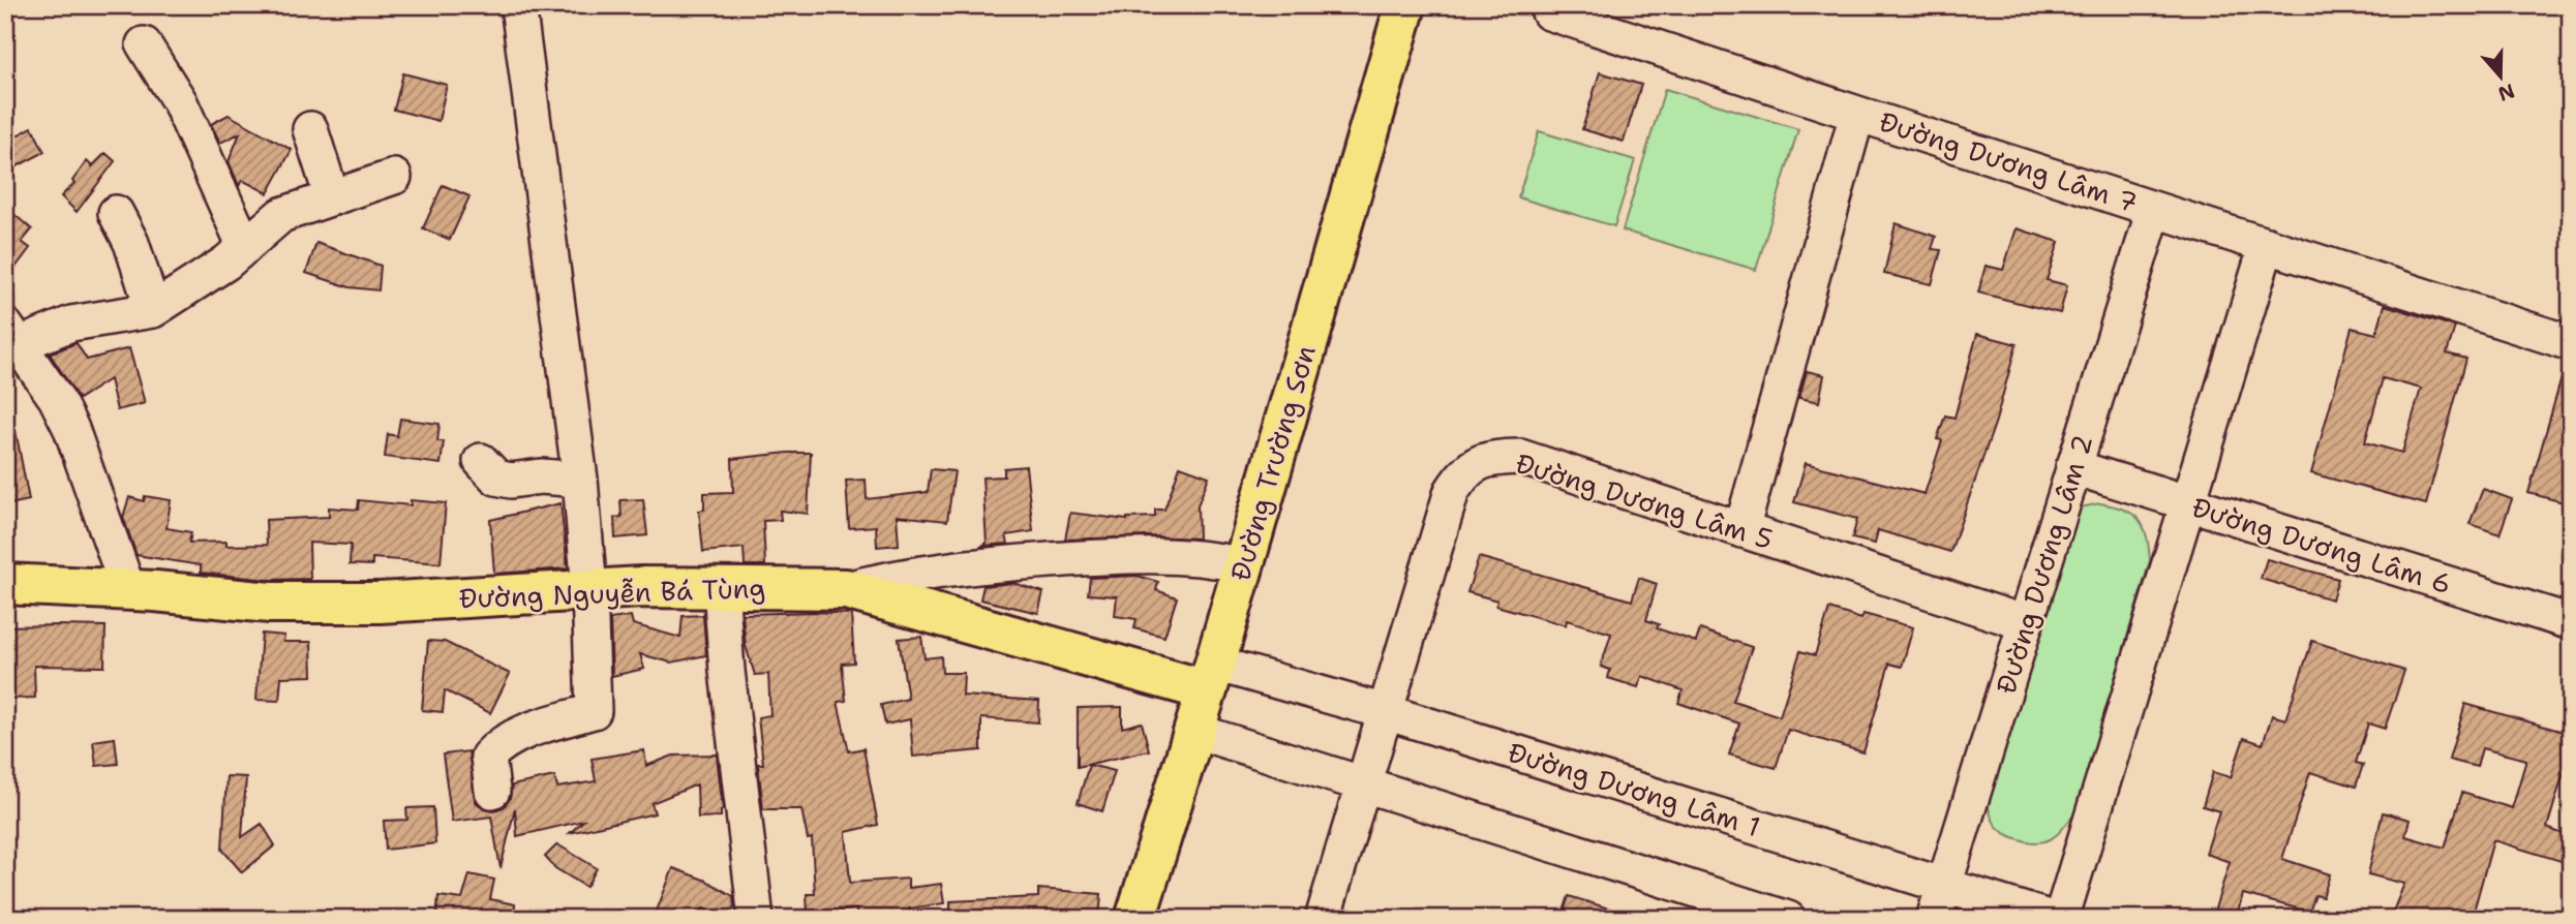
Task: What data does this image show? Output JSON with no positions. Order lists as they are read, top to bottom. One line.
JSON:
{"streets":{"main road":["Đường Trường Sơn","Đường Nguyễn Bá Tùng"],"street":["Đường Dương Lâm 7","Đường Dương Lâm 5","Đường Dương Lâm 6","Đường Dương Lâm 2","Đường Dương Lâm 1"]},"crossings":[["Đường Dương Lâm 7","Đường Dương Lâm 5"],["Đường Dương Lâm 7","Đường Dương Lâm 2"],["Đường Trường Sơn","Đường Nguyễn Bá Tùng"],["Đường Trường Sơn","Đường Dương Lâm 1"],["Đường Dương Lâm 5","Đường Dương Lâm 2"],["Đường Dương Lâm 5","Đường Dương Lâm 1"],["Đường Dương Lâm 6","Đường Dương Lâm 2"],["Đường Dương Lâm 2","Đường Dương Lâm 1"],["Đường Nguyễn Bá Tùng","Đường Dương Lâm 1"]],"north":"bottom"}
